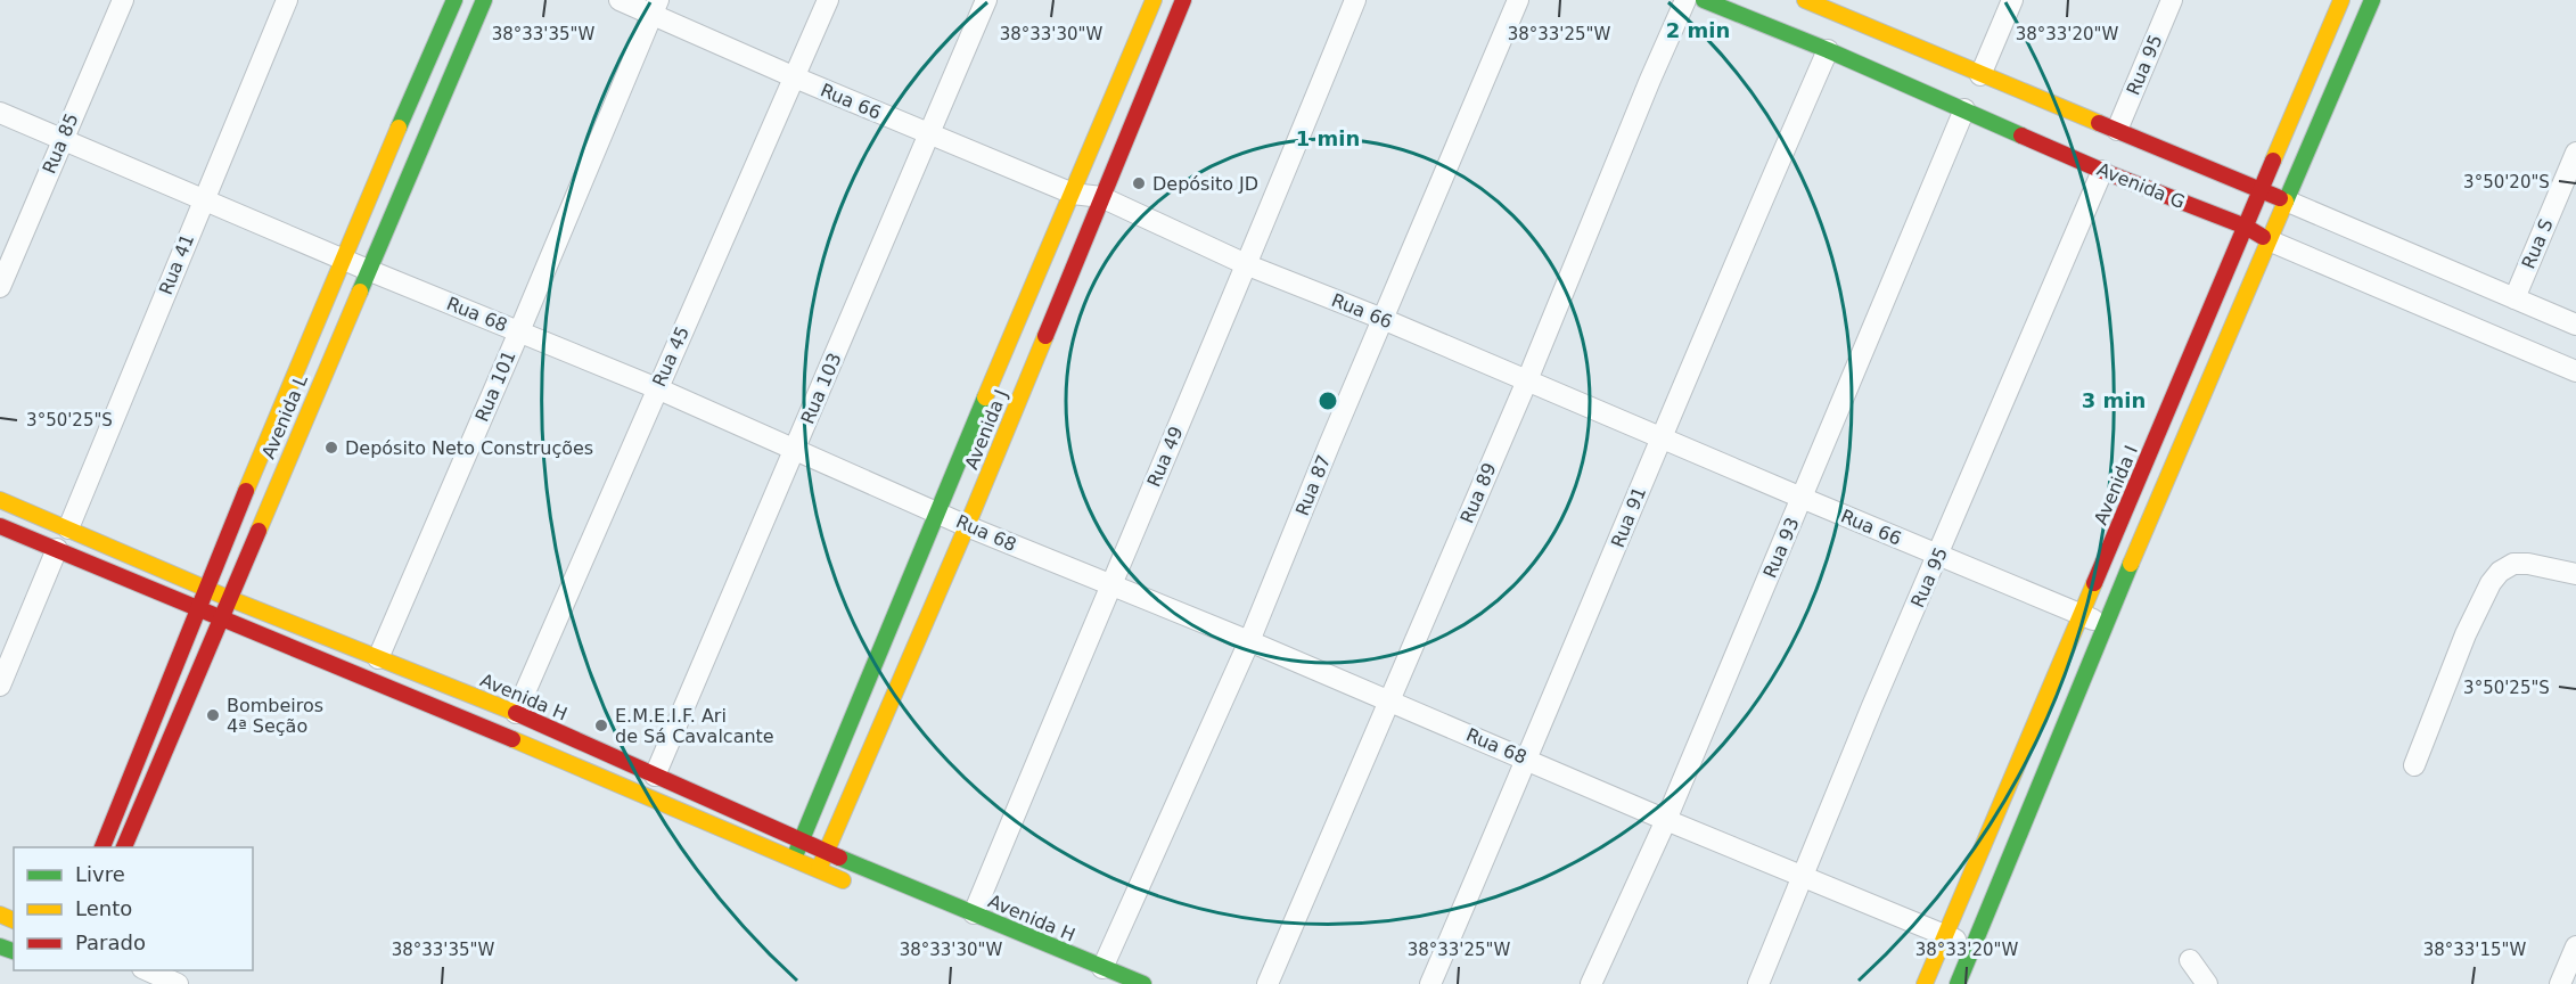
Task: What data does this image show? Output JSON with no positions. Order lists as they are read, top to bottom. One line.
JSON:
{"streets":{"street":["Rua 95","Rua 66","Rua 85","Avenida G","Rua S","Rua 41","Rua 68","Rua 45","Rua 101","Rua 103","Avenida L","Avenida J","Rua 49","Rua 87","Avenida I","Rua 89","Rua 91","Rua 93","Avenida H"]},"crossings":[["Rua 95","Rua 66"],["Rua 95","Avenida G"],["Rua 95","Rua 68"],["Rua 66","Rua 45"],["Rua 66","Rua 101"],["Rua 66","Rua 103"],["Rua 66","Avenida J"],["Rua 66","Rua 49"],["Rua 66","Rua 87"],["Rua 66","Avenida I"],["Rua 66","Rua 89"],["Rua 66","Rua 91"],["Rua 66","Rua 93"],["Rua 85","Rua 68"],["Avenida G","Avenida I"],["Avenida G","Rua 91"],["Avenida G","Rua 93"],["Rua 41","Rua 68"],["Rua 41","Avenida H"],["Rua 68","Rua 45"],["Rua 68","Rua 101"],["Rua 68","Rua 103"],["Rua 68","Avenida L"],["Rua 68","Avenida J"],["Rua 68","Rua 49"],["Rua 68","Rua 87"],["Rua 68","Avenida I"],["Rua 68","Rua 89"],["Rua 68","Rua 91"],["Rua 68","Rua 93"],["Rua 45","Avenida H"],["Rua 101","Avenida H"],["Rua 103","Avenida H"],["Avenida L","Avenida H"],["Avenida J","Avenida H"],["Rua 49","Avenida H"],["Rua 87","Avenida H"]],"places":["Depósito JD","Depósito Neto Construções","Bombeiros 4ª Seção","E.M.E.I.F. Ari de Sá Cavalcante"],"legend":["Livre","Lento","Parado"],"coordinates":["38°33'35\"W","38°33'30\"W","38°33'25\"W","38°33'20\"W","3°50'20\"S","3°50'25\"S","38°33'15\"W"],"rings":["2 min","1 min","3 min"]}
